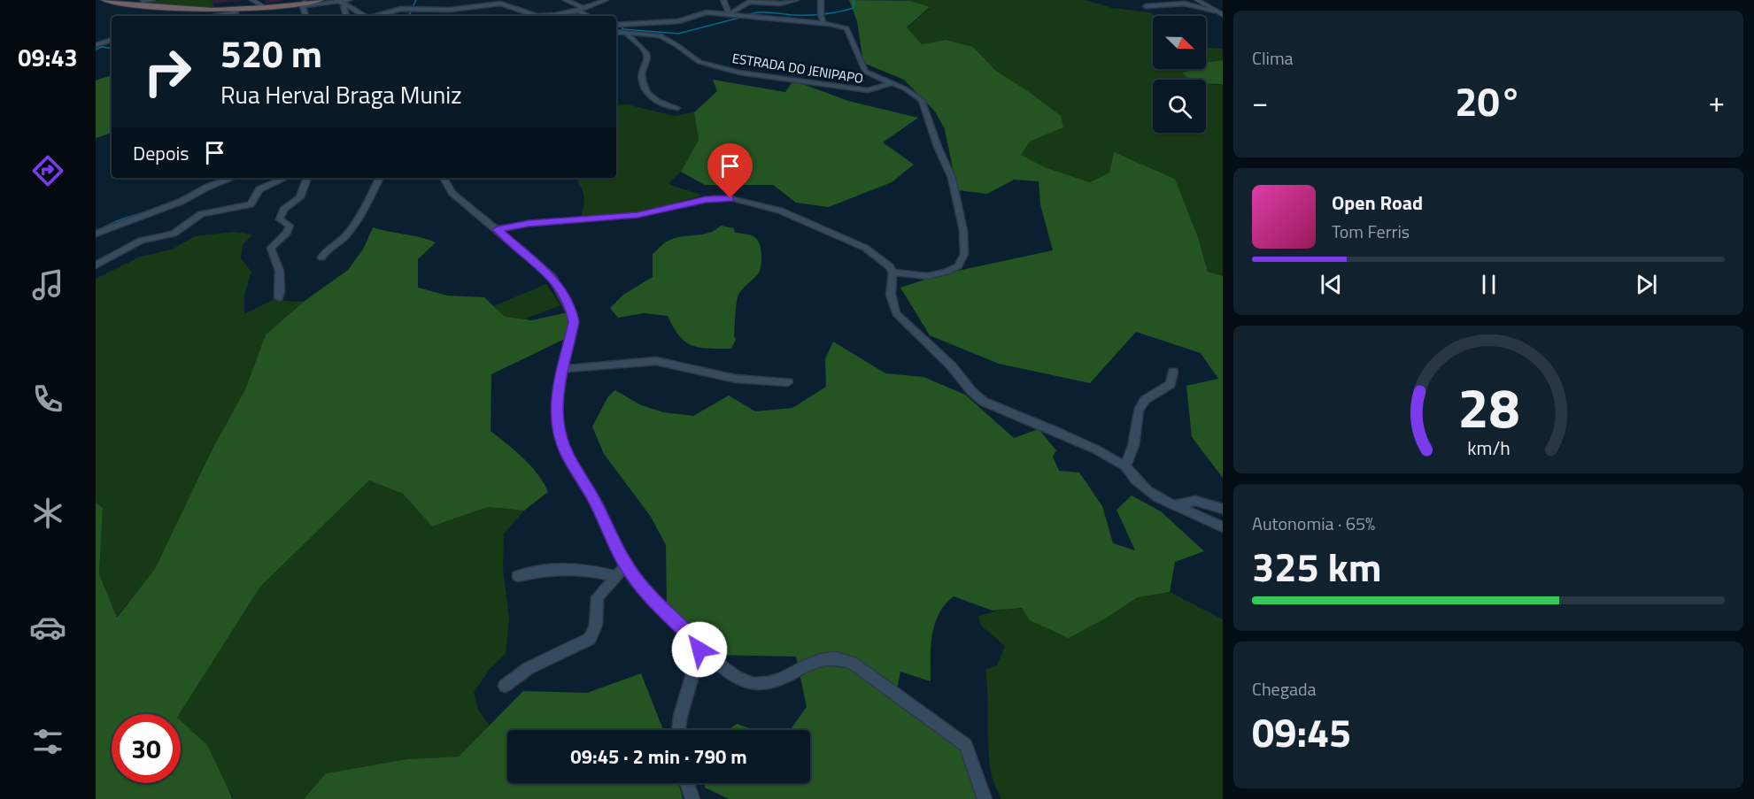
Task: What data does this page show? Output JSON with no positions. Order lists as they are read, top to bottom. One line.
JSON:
{"streets":{"street":["ESTRADA DO JENIPAPO"]},"north":"bottom right","page":{"tabs":"09:43","tile":["Clima",["Autonomia · 65%","325 km"],["Chegada","09:45"]],"turn":["520 m","Rua Herval Braga Muniz"],"heat":["−","20°","+"],"then":"Depois","song":["Open Road","Tom Ferris"],"limit":"30","trip":"09:45 · 2 min · 790 m","gauge":["28","km/h"]}}
